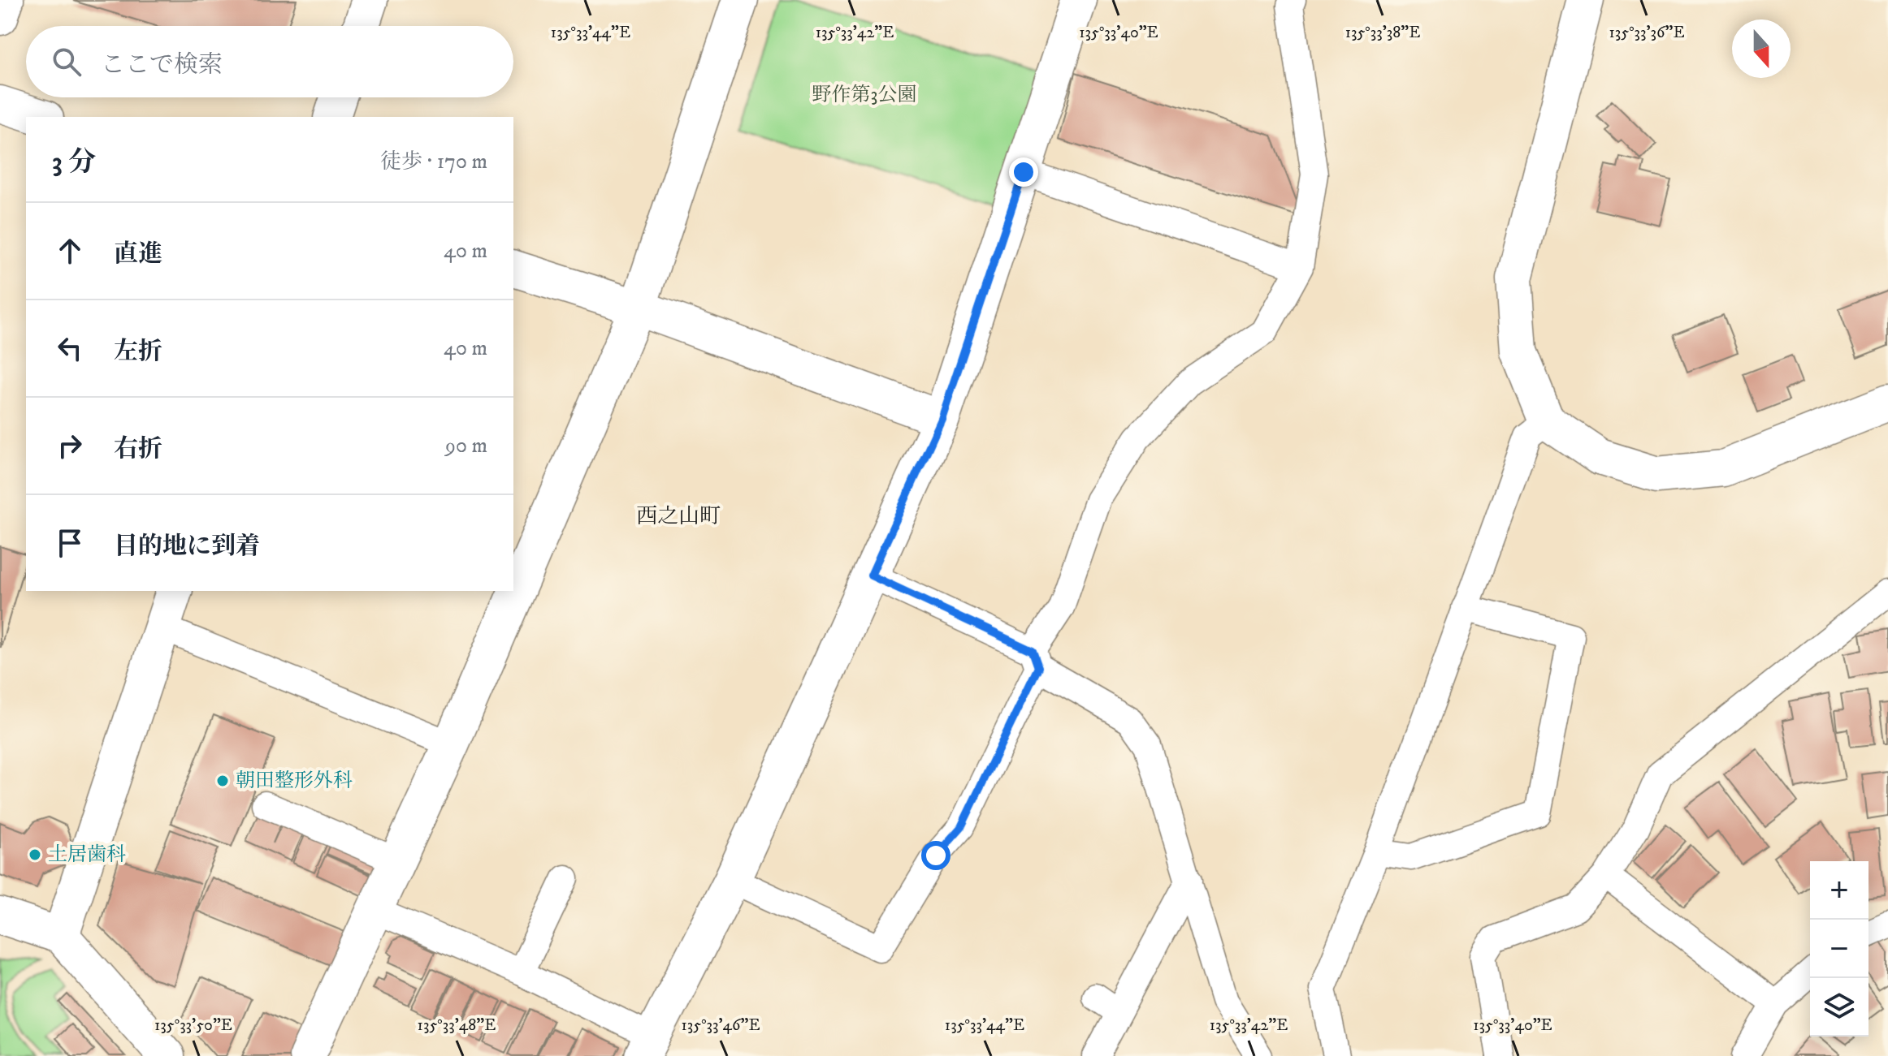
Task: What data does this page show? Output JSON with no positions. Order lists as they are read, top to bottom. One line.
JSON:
{"districts":["西之山町"],"parks":["野作第3公園"],"places":["朝田整形外科","土居歯科"],"north":"bottom","page":{"search":"ここで検索","heading":["3 分","徒歩 · 170 m"],"list":[["直進","40 m"],["左折","40 m"],["右折","90 m"],"目的地に到着"],"map_buttons":["+","−"]},"coordinates":["135°33'44\"E","135°33'42\"E","135°33'40\"E","135°33'38\"E","135°33'36\"E","135°33'50\"E","135°33'48\"E","135°33'46\"E"]}
